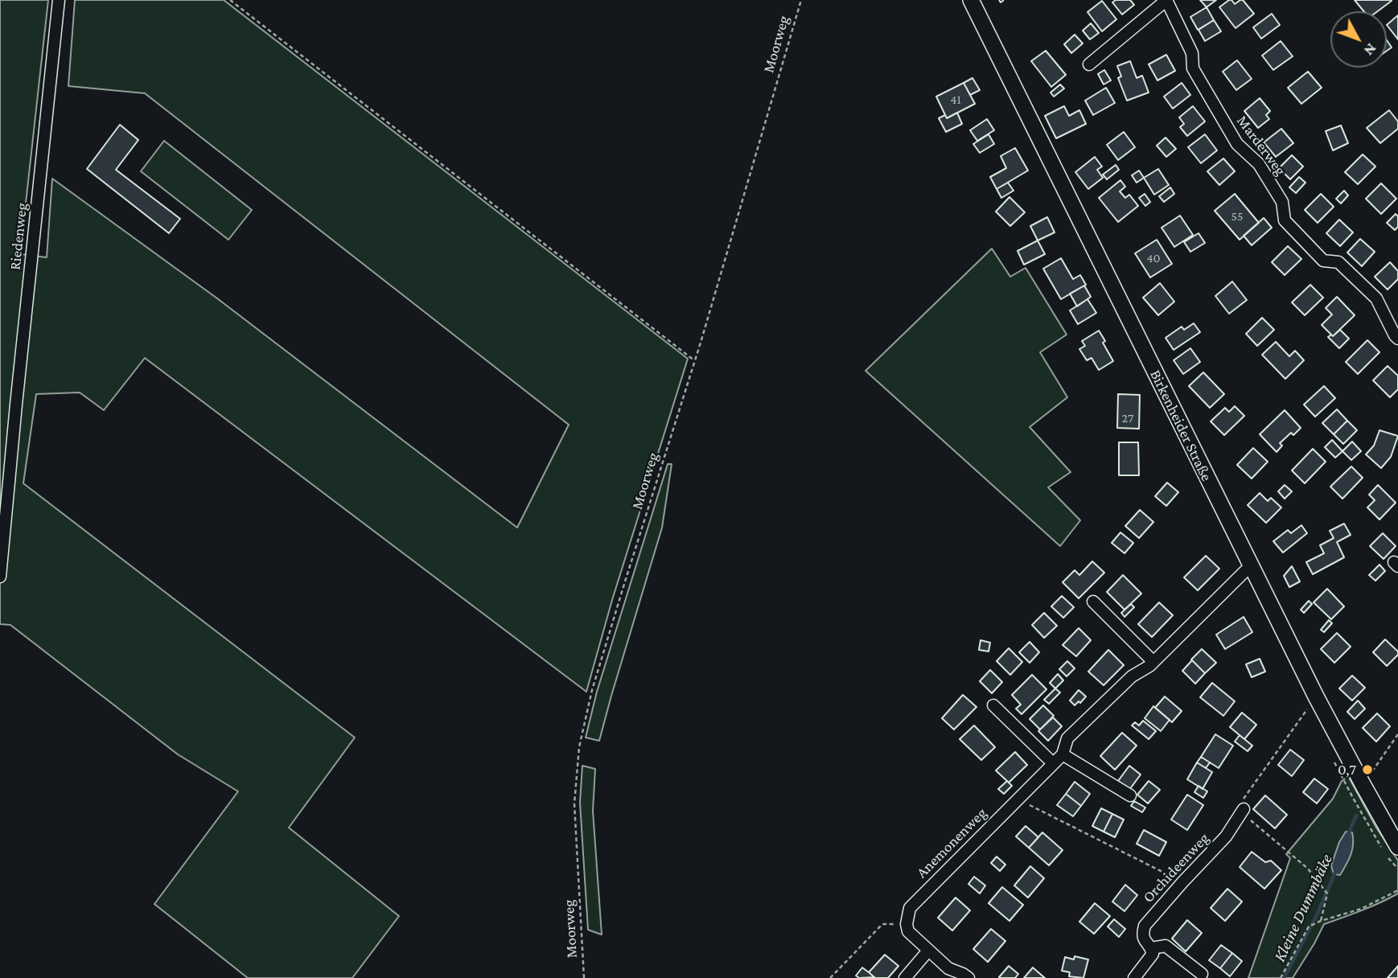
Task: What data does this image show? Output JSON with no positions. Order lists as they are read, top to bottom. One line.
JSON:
{"streets":{"street":["Marderweg","Riedenweg","Birkenheider Straße","Anemonenweg","Orchideenweg"],"path":["Moorweg"]},"crossings":[["Birkenheider Straße","Anemonenweg"]],"water":["Kleine Dummbäke"],"places":["0,7"],"house_numbers":["41","55","40","27"],"north":"bottom right"}
